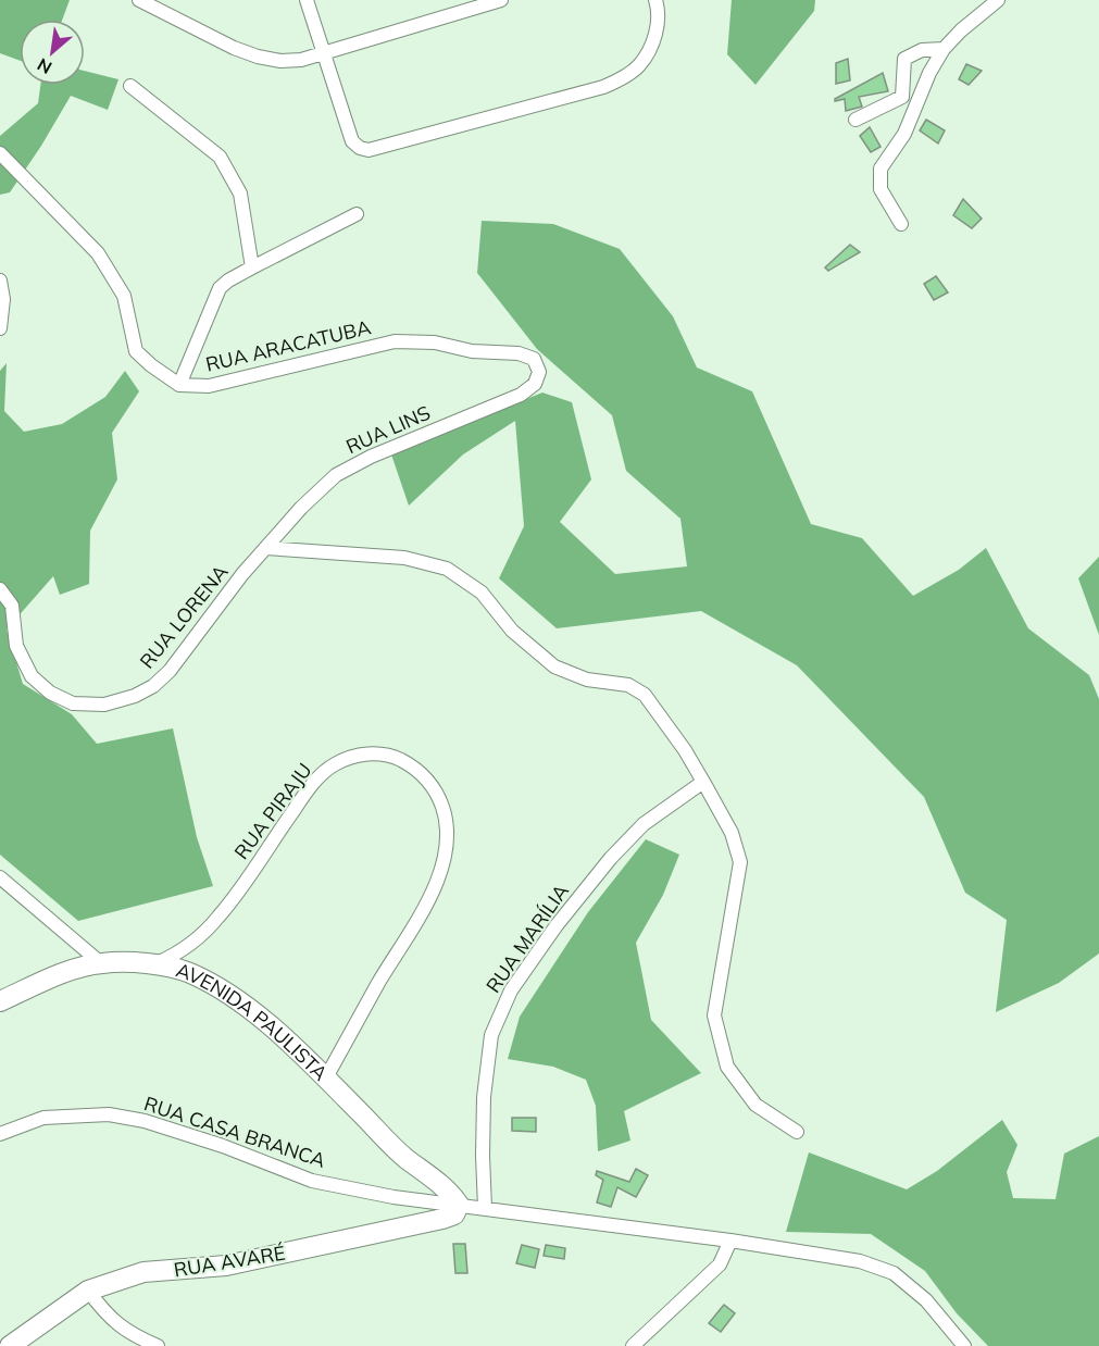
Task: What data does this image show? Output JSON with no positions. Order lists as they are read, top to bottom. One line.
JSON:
{"streets":{"street":["RUA ARACATUBA","RUA LINS","RUA LORENA","RUA PIRAJU","RUA MARÍLIA","AVENIDA PAULISTA","RUA CASA BRANCA","RUA AVARÉ"]},"crossings":[["RUA ARACATUBA","RUA LINS"],["RUA LINS","RUA LORENA"],["RUA PIRAJU","AVENIDA PAULISTA"],["RUA MARÍLIA","RUA CASA BRANCA"],["AVENIDA PAULISTA","RUA CASA BRANCA"],["AVENIDA PAULISTA","RUA AVARÉ"],["RUA CASA BRANCA","RUA AVARÉ"]],"north":"bottom left"}
